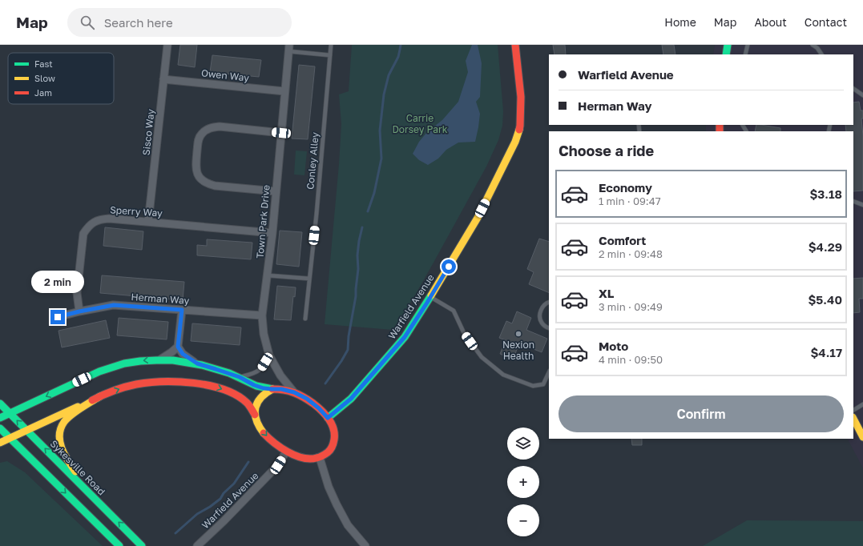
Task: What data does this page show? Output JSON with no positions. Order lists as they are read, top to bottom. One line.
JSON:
{"streets":{"street":["Owen Way","Sisco Way","Sperry Way","Town Park Drive","Herman Way","Warfield Avenue","Sykesville Road"],"lane":["Conley Alley"]},"crossings":[["Owen Way","Sisco Way"],["Owen Way","Town Park Drive"],["Sisco Way","Sperry Way"],["Sperry Way","Town Park Drive"],["Sperry Way","Herman Way"],["Town Park Drive","Herman Way"],["Town Park Drive","Warfield Avenue"]],"parks":["Carrie Dorsey Park"],"places":["Nexion Health"],"legend":["Fast","Slow","Jam"],"page":{"header":"Map","search":"Search here","nav":["Home","Map","About","Contact"],"banner":["Warfield Avenue","Herman Way"],"heading":"Choose a ride","list":[{"name":"Economy","note":"1 min · 09:47","value":"$3.18"},{"name":"Comfort","note":"2 min · 09:48","value":"$4.29"},{"name":"XL","note":"3 min · 09:49","value":"$5.40"},{"name":"Moto","note":"4 min · 09:50","value":"$4.17"}],"bubble":"2 min","buttons":"Confirm","map_buttons":["+","−"]}}
